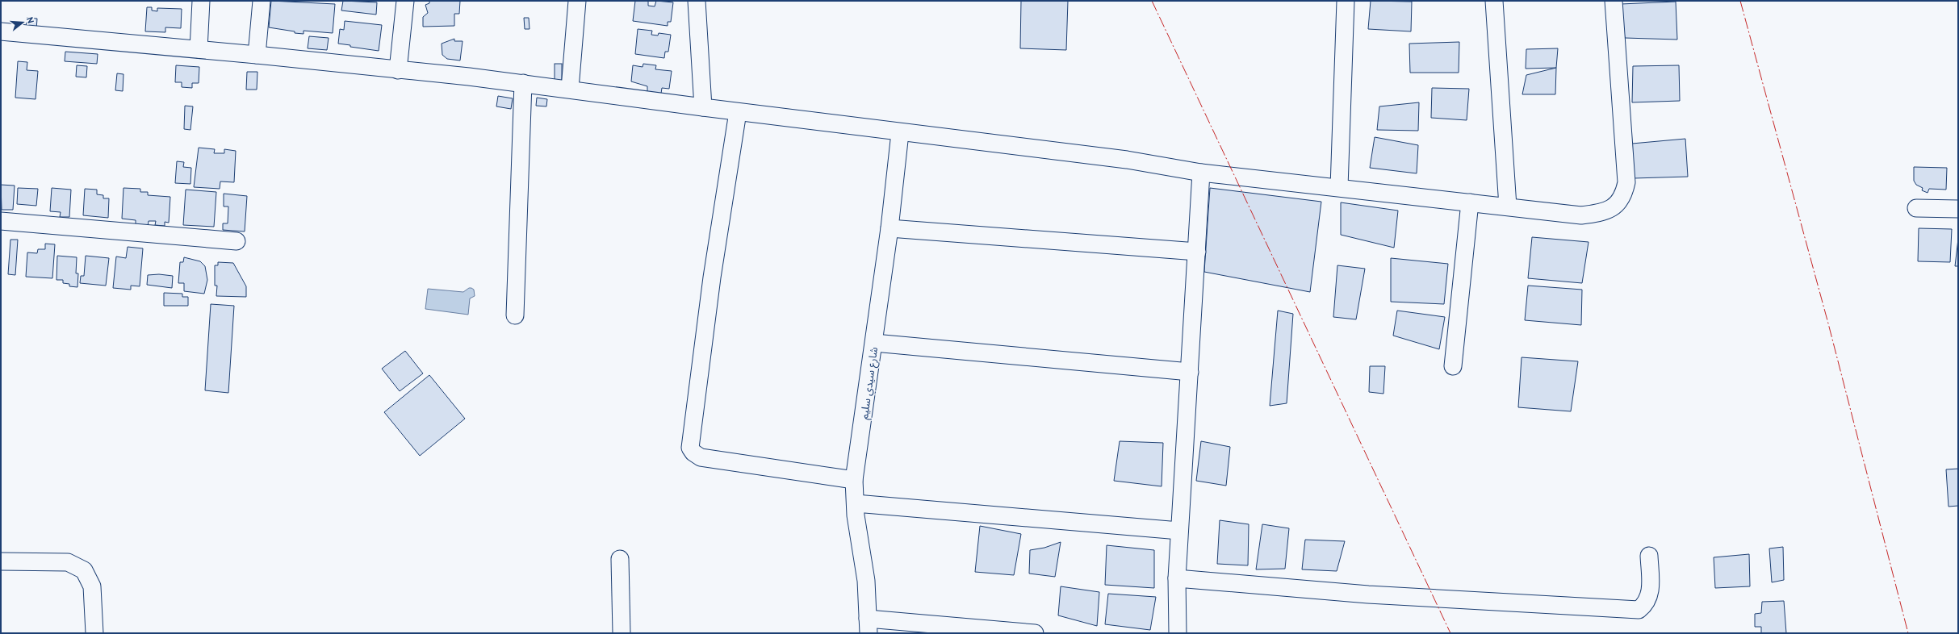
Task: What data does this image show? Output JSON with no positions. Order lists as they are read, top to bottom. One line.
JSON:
{"streets":{"street":["شارع سيدي سليم"]},"north":"right"}
